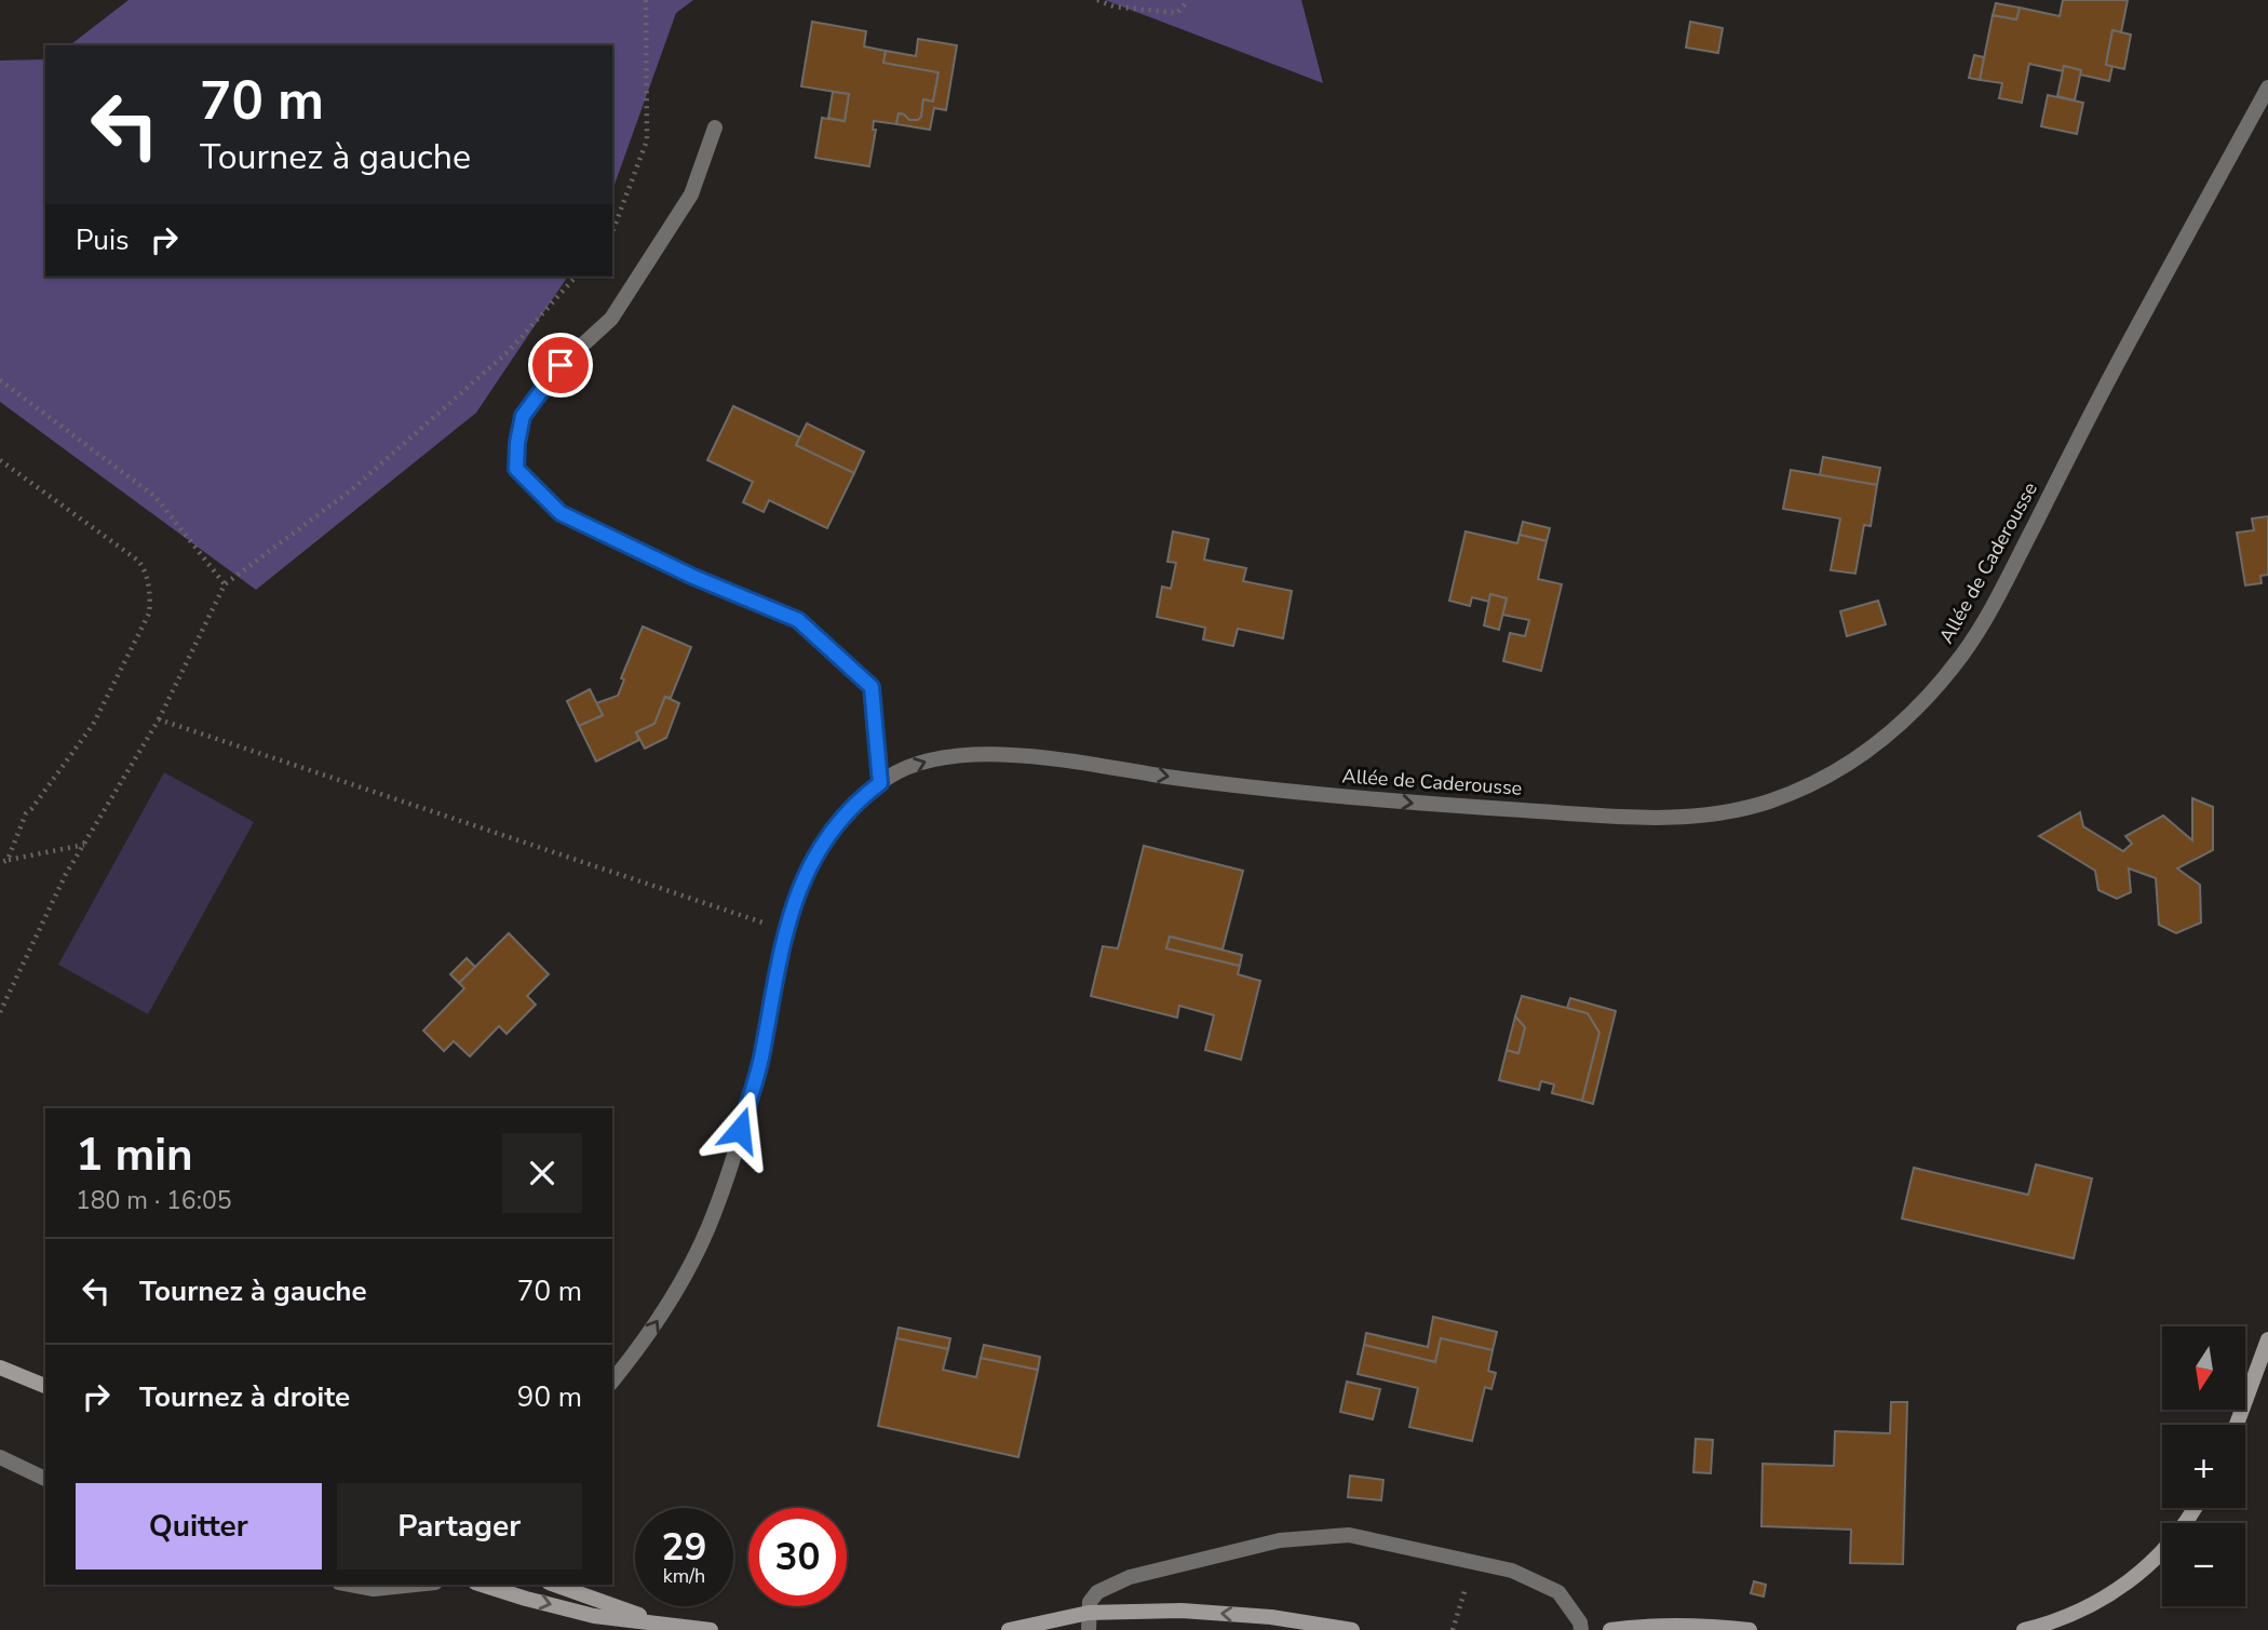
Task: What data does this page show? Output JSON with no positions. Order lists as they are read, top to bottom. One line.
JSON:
{"streets":{"street":["Allée de Caderousse"]},"one_way":["Allée de Caderousse"],"north":"bottom","page":{"turn":["70 m","Tournez à gauche"],"then":"Puis","heading":["1 min","180 m · 16:05"],"list":[{"name":"Tournez à gauche","value":"70 m"},{"name":"Tournez à droite","value":"90 m"}],"map_buttons":["+","−"],"buttons":["Quitter","Partager"],"speed":"29 km/h","limit":"30"}}
